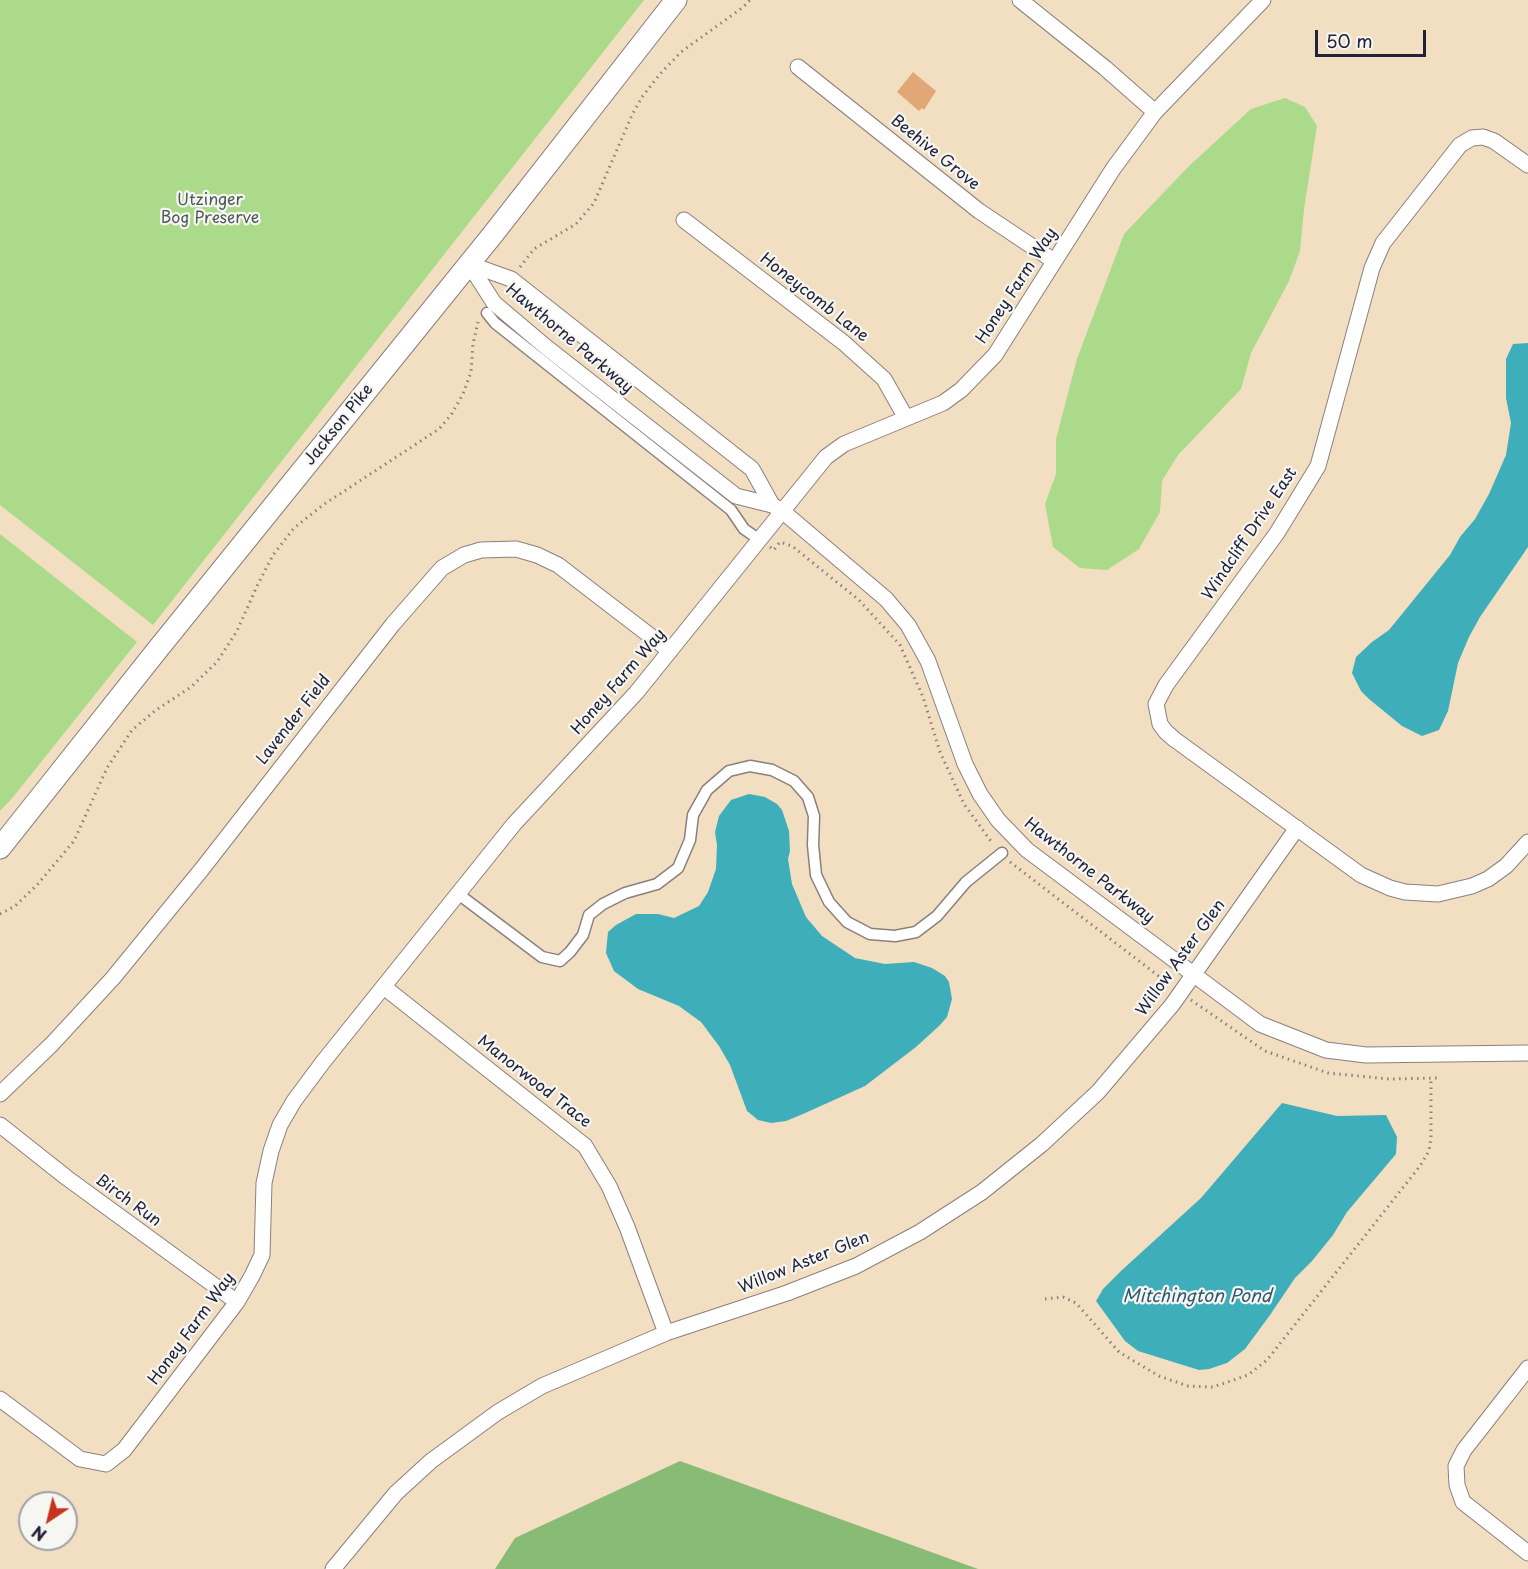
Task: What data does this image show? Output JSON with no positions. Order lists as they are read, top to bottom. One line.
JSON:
{"streets":{"main road":["Jackson Pike"],"street":["Beehive Grove","Honey Farm Way","Honeycomb Lane","Hawthorne Parkway","Windcliff Drive East","Lavender Field","Willow Aster Glen","Manorwood Trace","Birch Run"]},"crossings":[["Beehive Grove","Honey Farm Way"],["Honey Farm Way","Honeycomb Lane"],["Honey Farm Way","Hawthorne Parkway"],["Honey Farm Way","Lavender Field"],["Honey Farm Way","Manorwood Trace"],["Honey Farm Way","Birch Run"],["Hawthorne Parkway","Jackson Pike"],["Hawthorne Parkway","Willow Aster Glen"],["Windcliff Drive East","Willow Aster Glen"],["Willow Aster Glen","Manorwood Trace"]],"water":["Mitchington Pond"],"parks":["Utzinger Bog Preserve"],"scale_bar":"50 m","north":"bottom left"}
